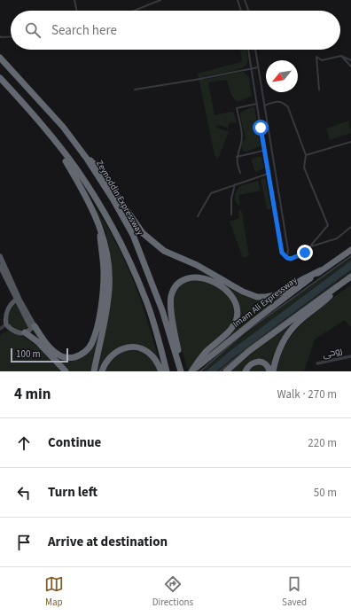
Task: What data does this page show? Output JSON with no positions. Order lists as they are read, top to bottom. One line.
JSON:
{"streets":{"highway":["Zeynoddin Expressway","Imam Ali Expressway"],"street":["روحی"]},"scale_bar":"100 m","north":"bottom left","page":{"search":"Search here","scale":"100 m","heading":["4 min","Walk · 270 m"],"list":[["Continue","220 m"],["Turn left","50 m"],"Arrive at destination"],"nav":["Map","Directions","Saved"]}}
